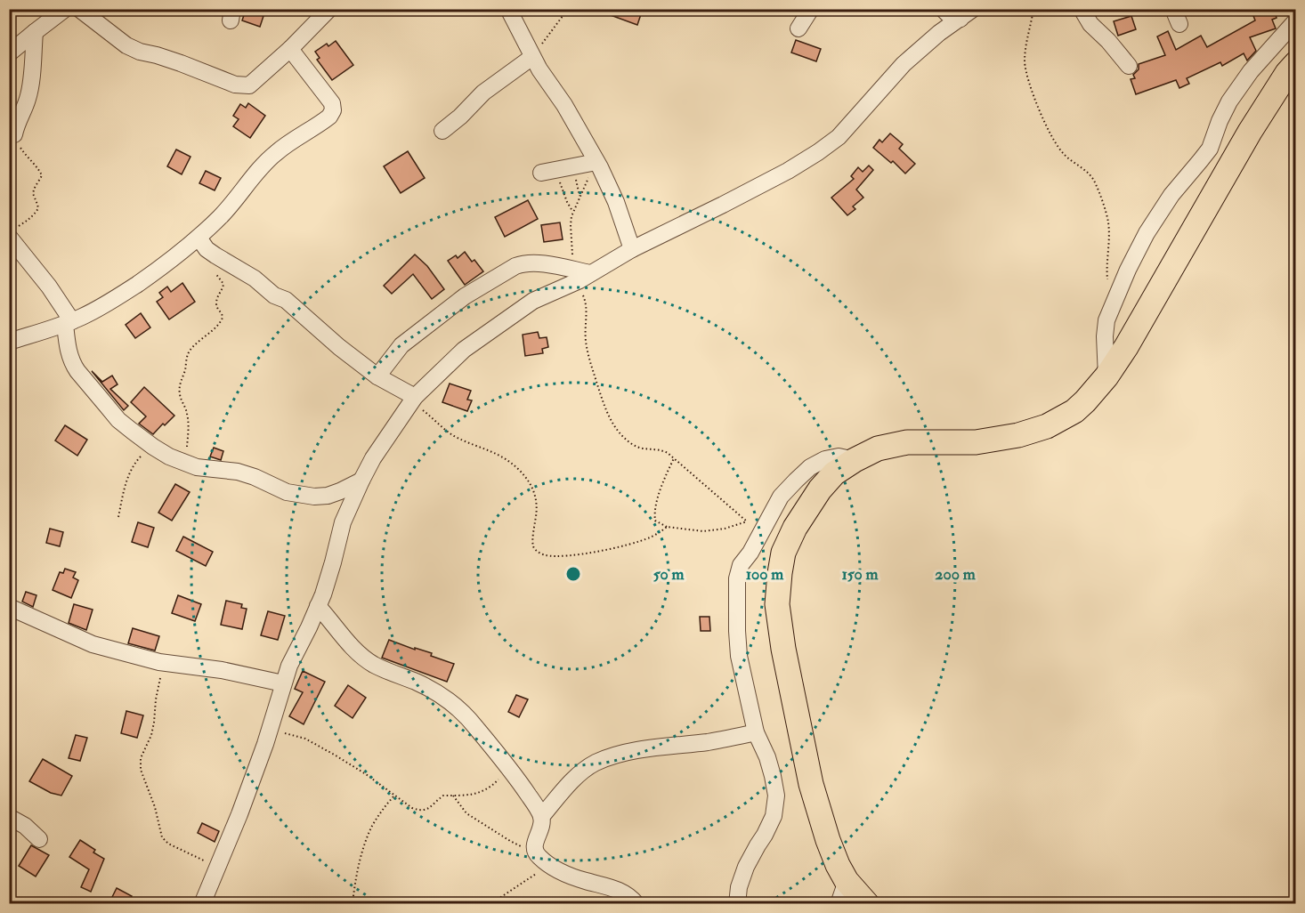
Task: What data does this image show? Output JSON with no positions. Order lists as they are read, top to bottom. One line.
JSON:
{"rings":["50 m","100 m","150 m","200 m"]}
